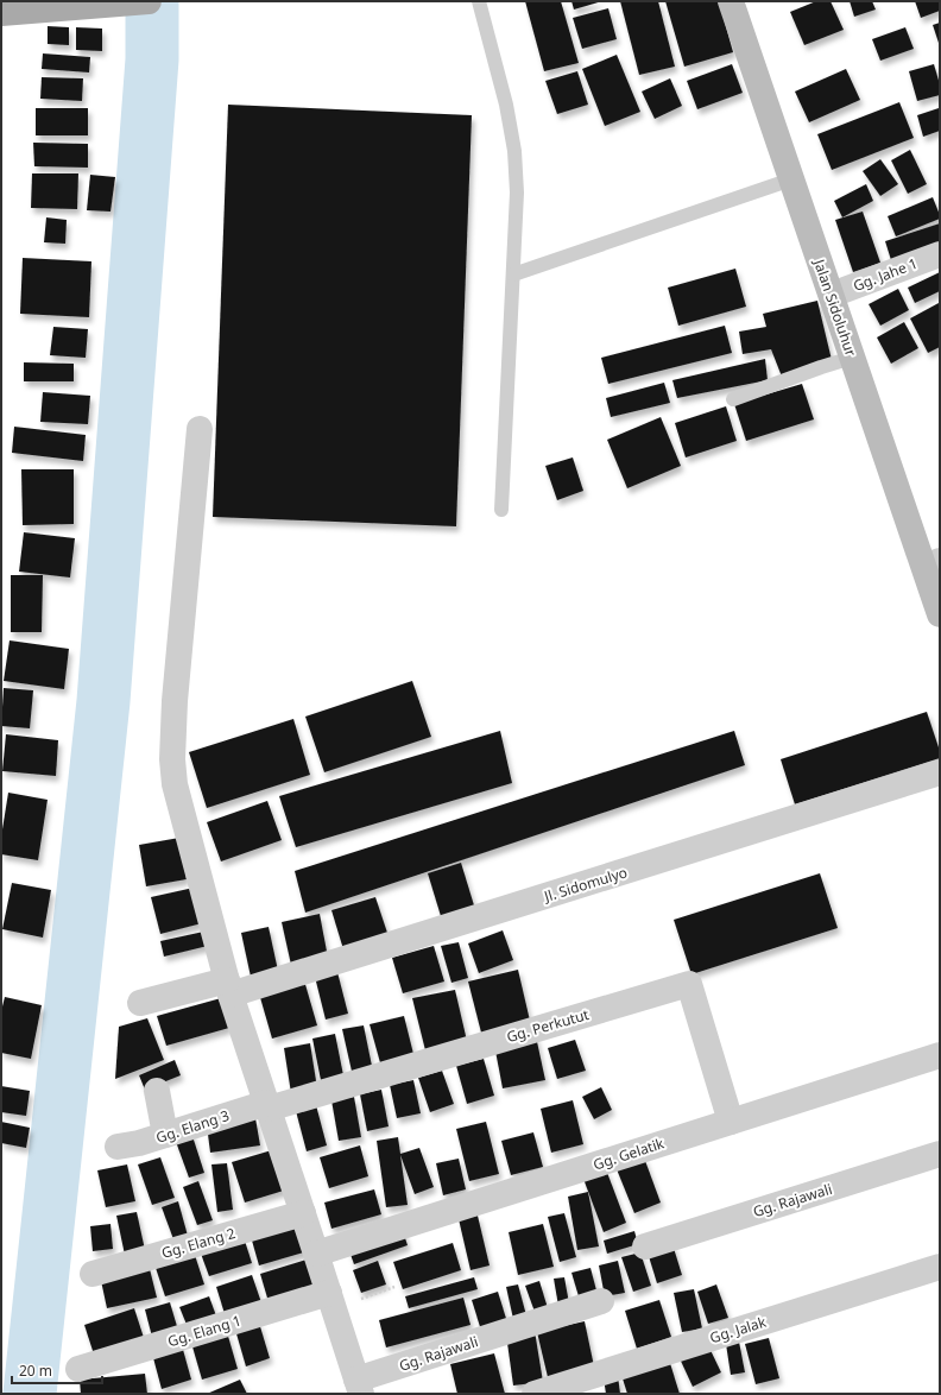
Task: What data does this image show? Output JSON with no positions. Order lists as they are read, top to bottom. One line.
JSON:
{"streets":{"main road":["Jalan Sidoluhur"],"street":["Gg. Jahe 1","Jl. Sidomulyo","Gg. Perkutut","Gg. Elang 3","Gg. Gelatik","Gg. Rajawali","Gg. Elang 2","Gg. Jalak","Gg. Elang 1"]},"crossings":[["Gg. Jahe 1","Jalan Sidoluhur"],["Gg. Perkutut","Gg. Elang 3"],["Gg. Perkutut","Gg. Gelatik"]],"scale_bar":"20 m"}
